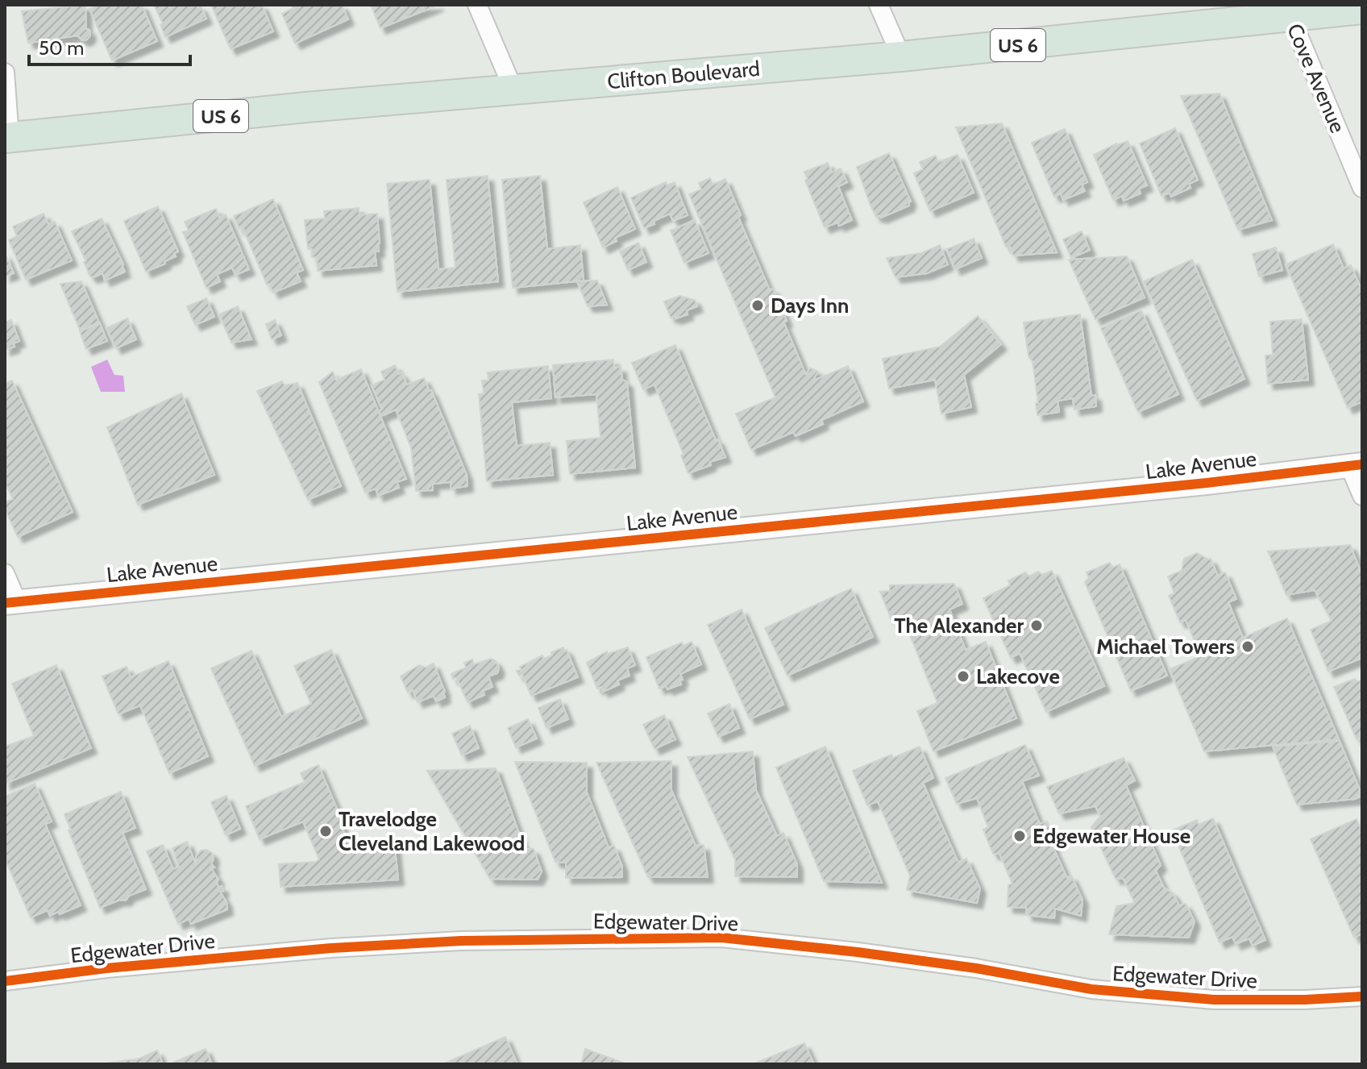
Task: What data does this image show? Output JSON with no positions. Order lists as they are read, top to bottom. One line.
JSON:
{"streets":{"main road":["US 6","Clifton Boulevard"],"street":["Cove Avenue","Lake Avenue","Edgewater Drive"]},"crossings":[["Clifton Boulevard","Cove Avenue"]],"places":["Days Inn","The Alexander","Michael Towers","Lakecove","Travelodge Cleveland Lakewood","Edgewater House"],"scale_bar":"50 m"}
